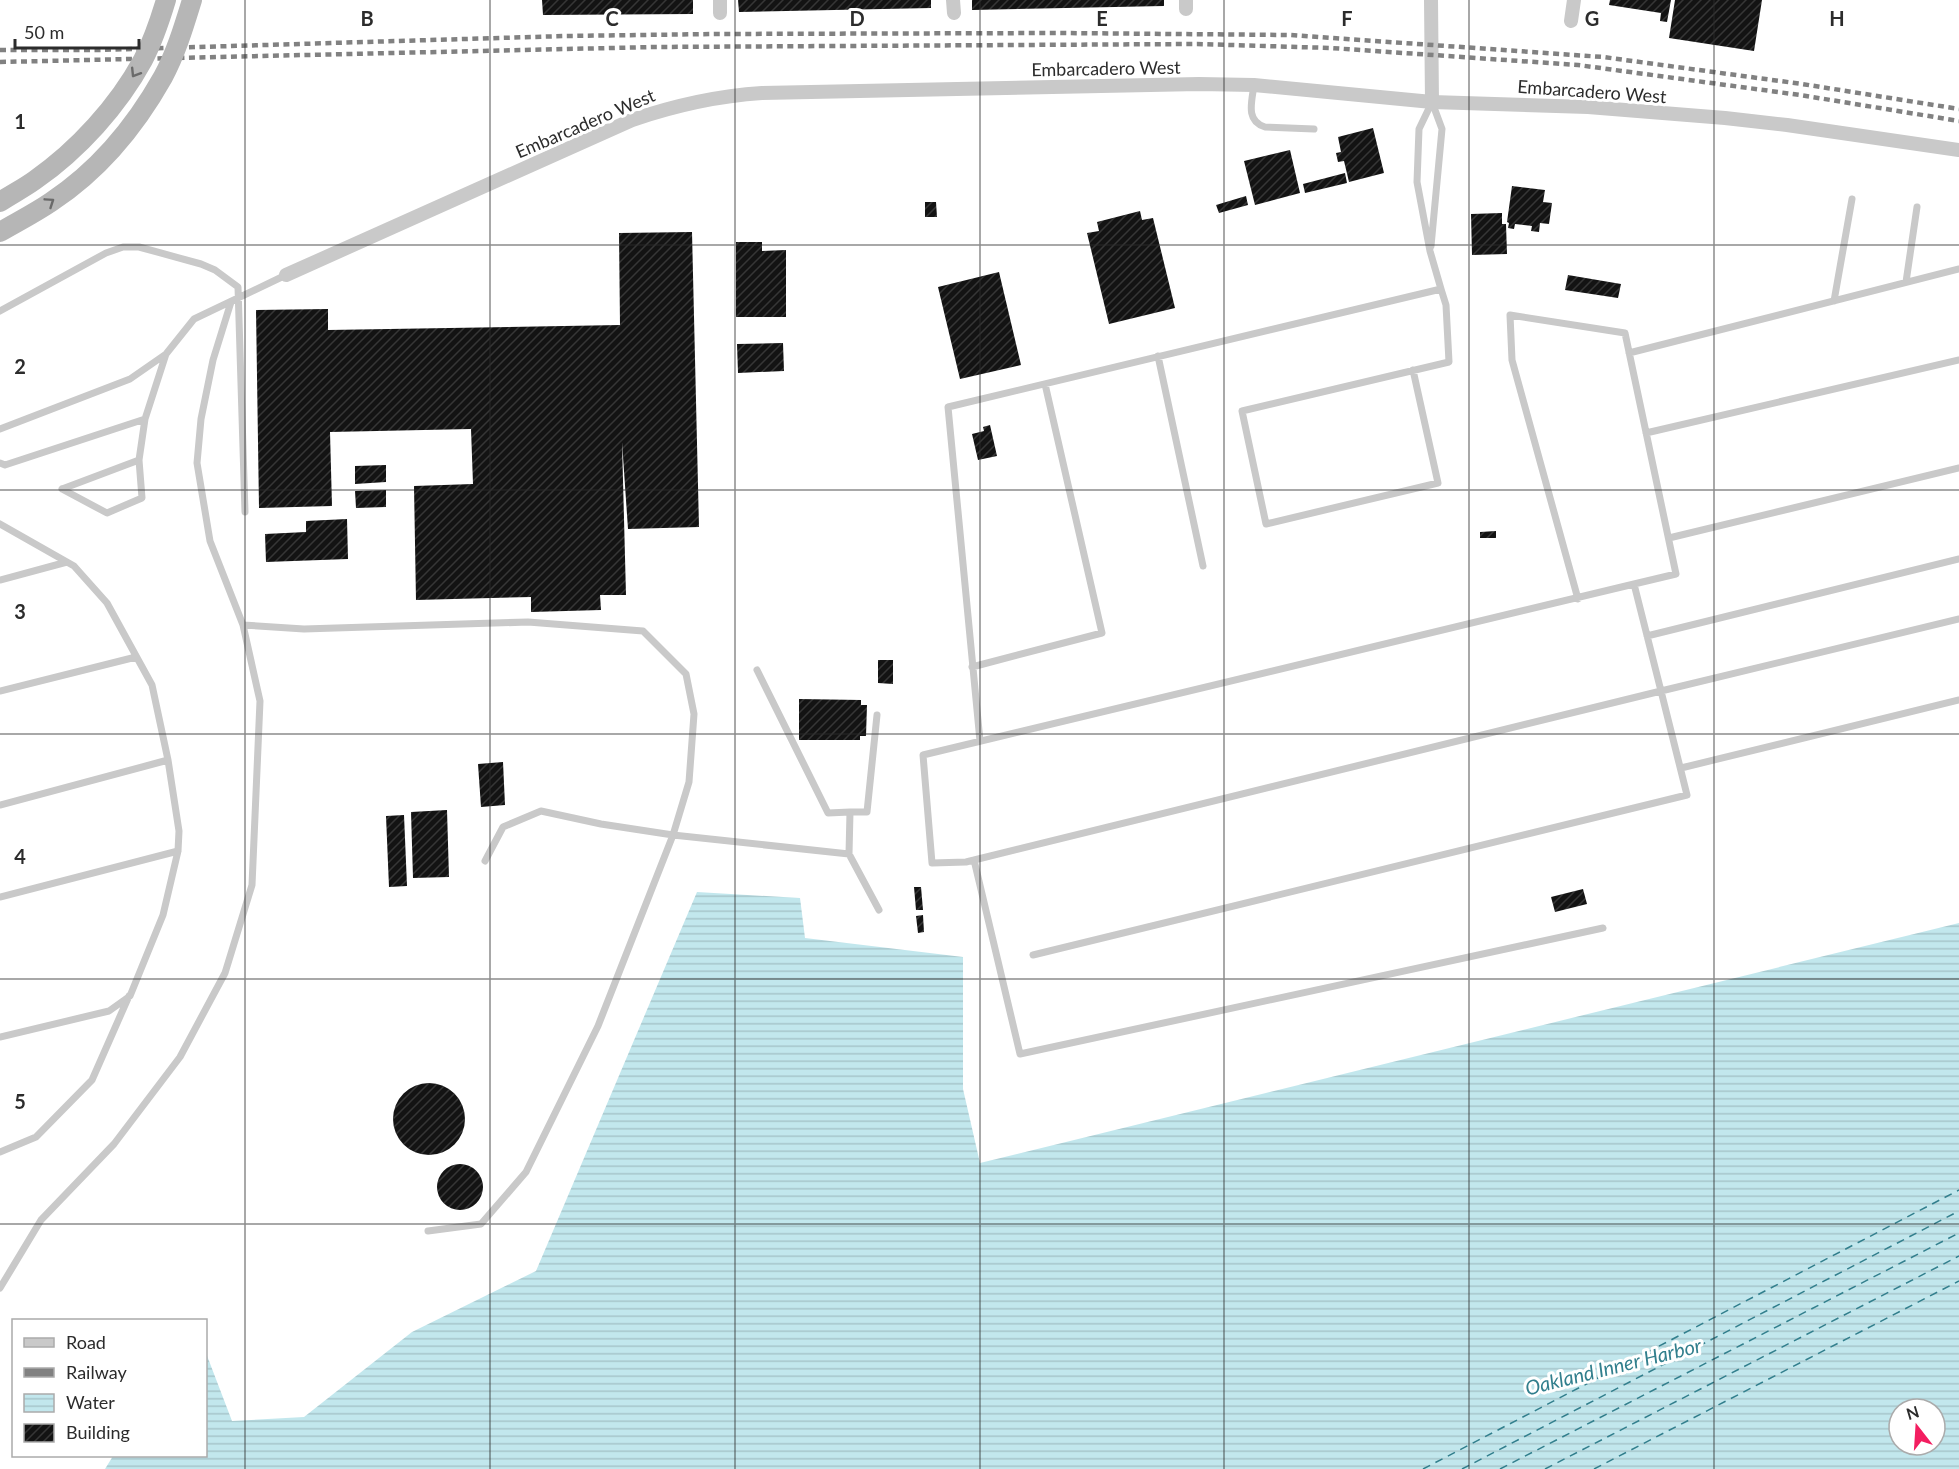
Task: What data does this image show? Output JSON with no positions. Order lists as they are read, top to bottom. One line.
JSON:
{"streets":{"street":["Embarcadero West"]},"water":["Oakland Inner Harbor"],"legend":["Road","Railway","Water","Building"],"scale_bar":"50 m","north":"top","grid":{"columns":["B","C","D","E","F","G","H"],"rows":["1","2","3","4","5"]}}
